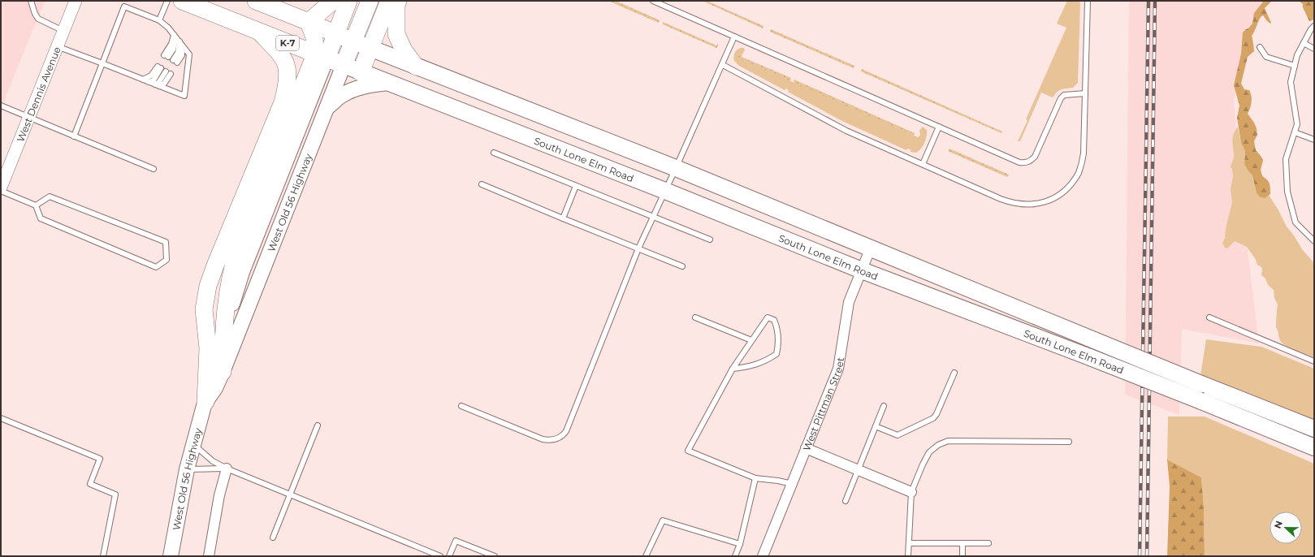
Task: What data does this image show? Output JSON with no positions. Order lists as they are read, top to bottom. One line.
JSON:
{"streets":{"highway":["K-7","West Old 56 Highway"],"main road":["South Lone Elm Road"],"street":["West Dennis Avenue","West Pittman Street"]},"crossings":[["K-7","South Lone Elm Road"],["K-7","West Old 56 Highway"],["South Lone Elm Road","West Old 56 Highway"],["South Lone Elm Road","West Pittman Street"]],"north":"left"}
